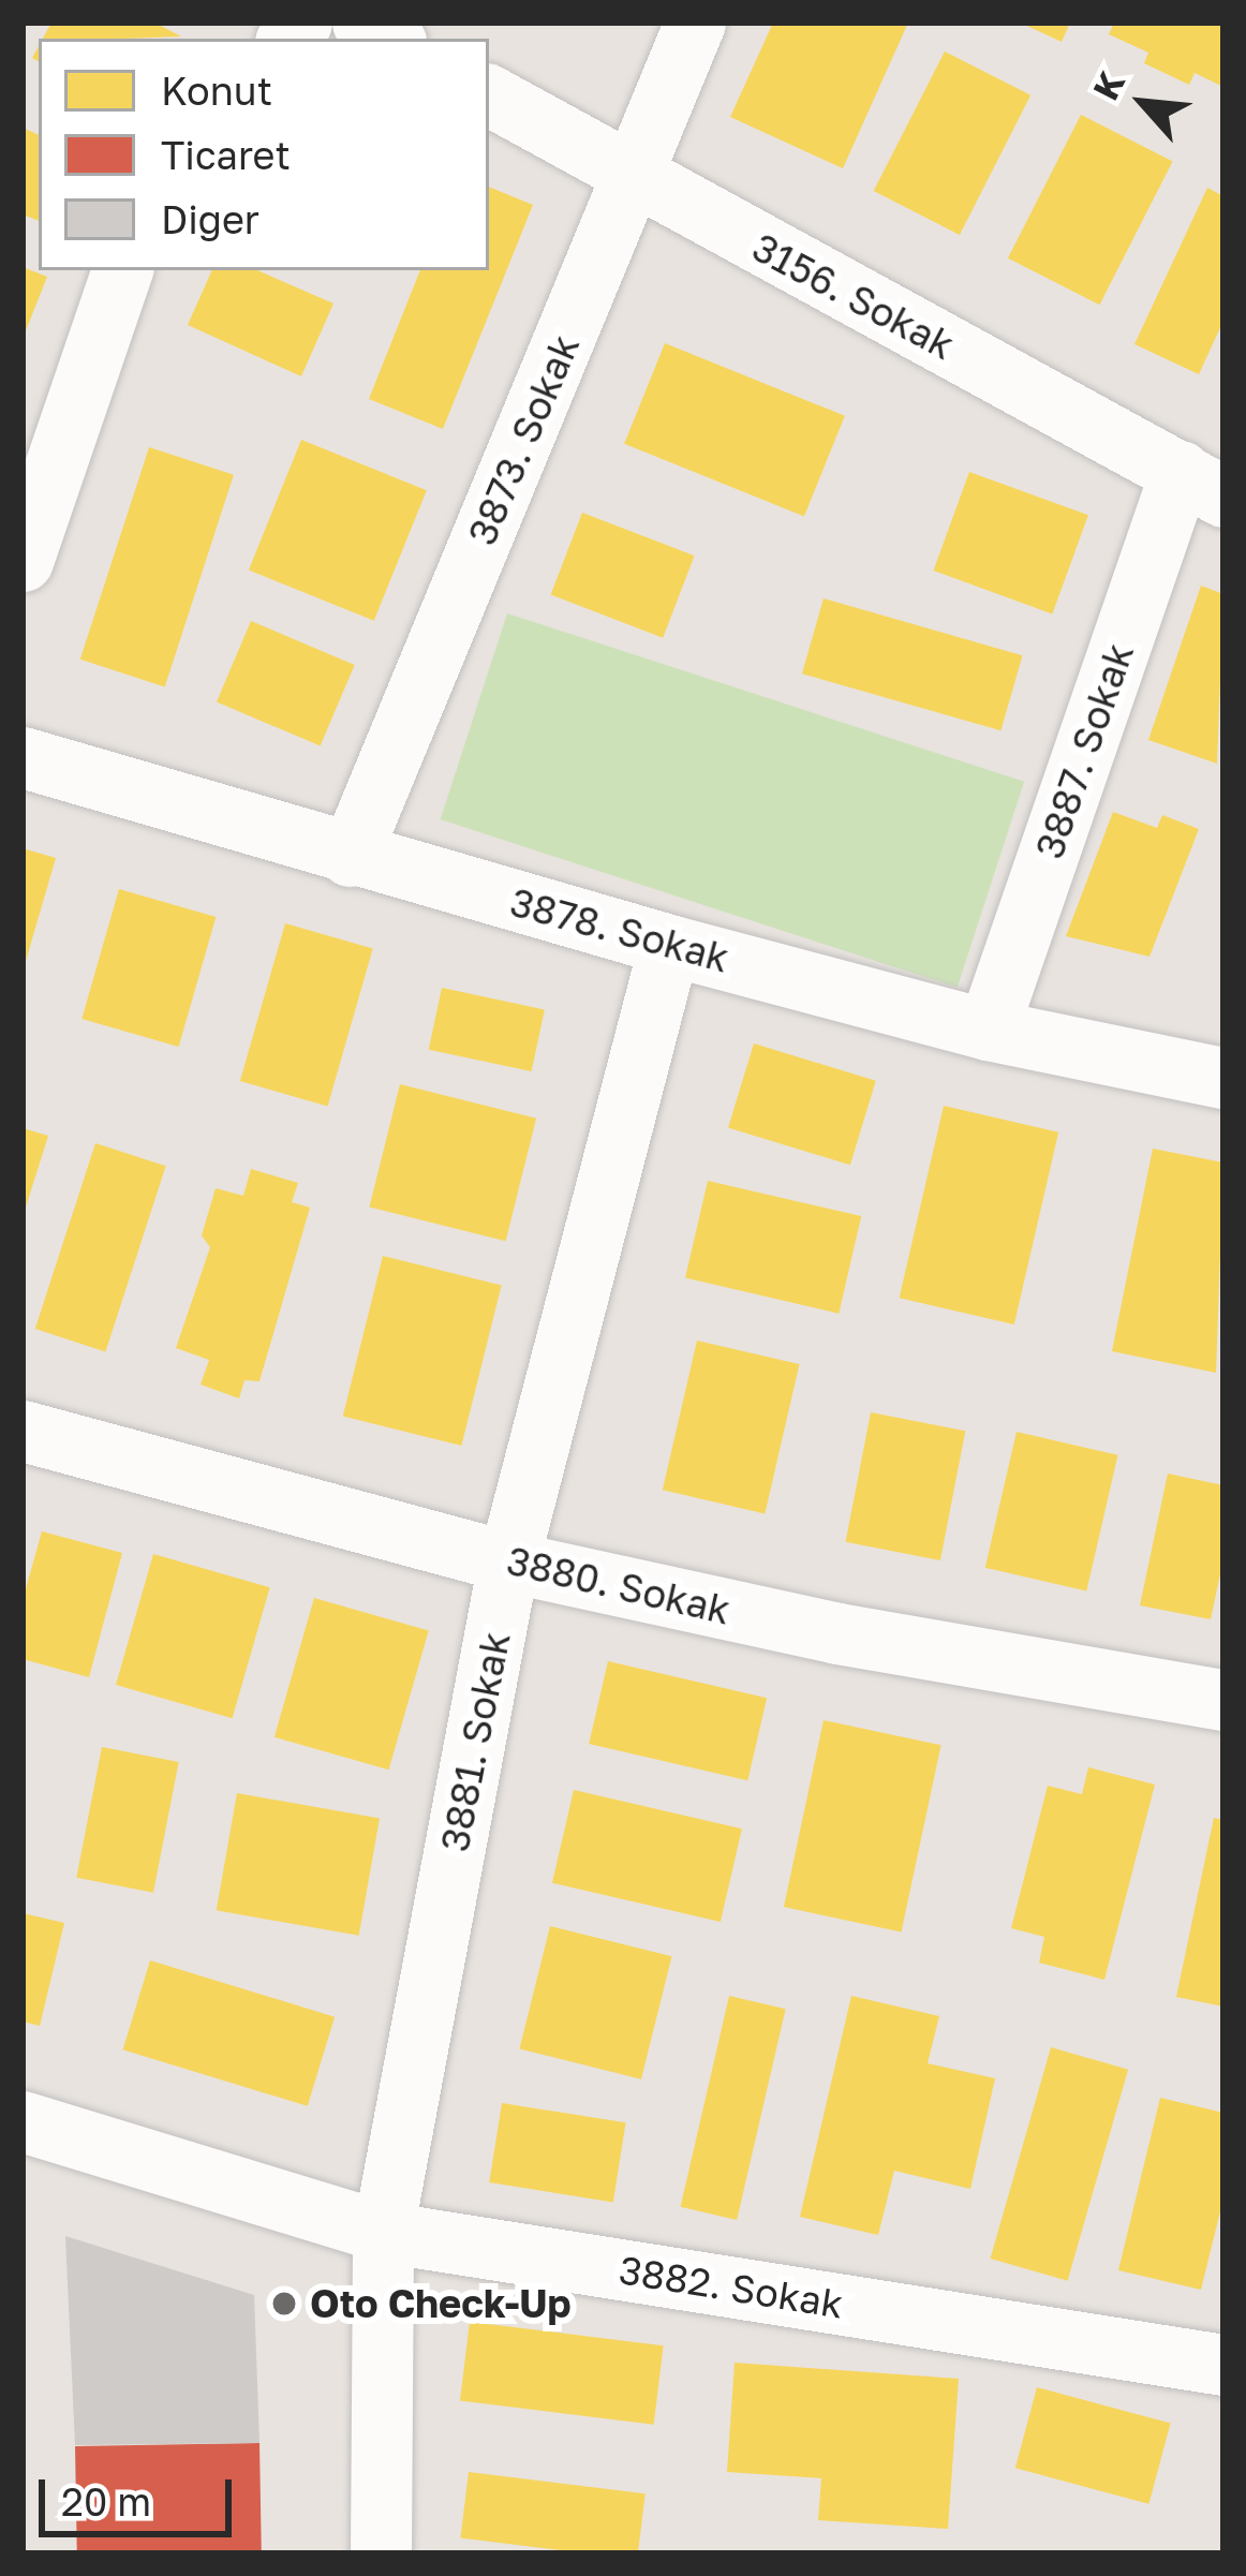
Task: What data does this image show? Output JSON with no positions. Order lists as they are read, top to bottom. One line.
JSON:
{"streets":{"street":["3156. Sokak","3873. Sokak","3887. Sokak","3878. Sokak","3880. Sokak","3881. Sokak","3882. Sokak"]},"crossings":[["3156. Sokak","3873. Sokak"],["3156. Sokak","3887. Sokak"],["3873. Sokak","3878. Sokak"],["3887. Sokak","3878. Sokak"],["3878. Sokak","3881. Sokak"],["3880. Sokak","3881. Sokak"],["3881. Sokak","3882. Sokak"]],"places":["Oto Check-Up"],"legend":["Konut","Ticaret","Diğer"],"scale_bar":"20 m","north":"top left"}
